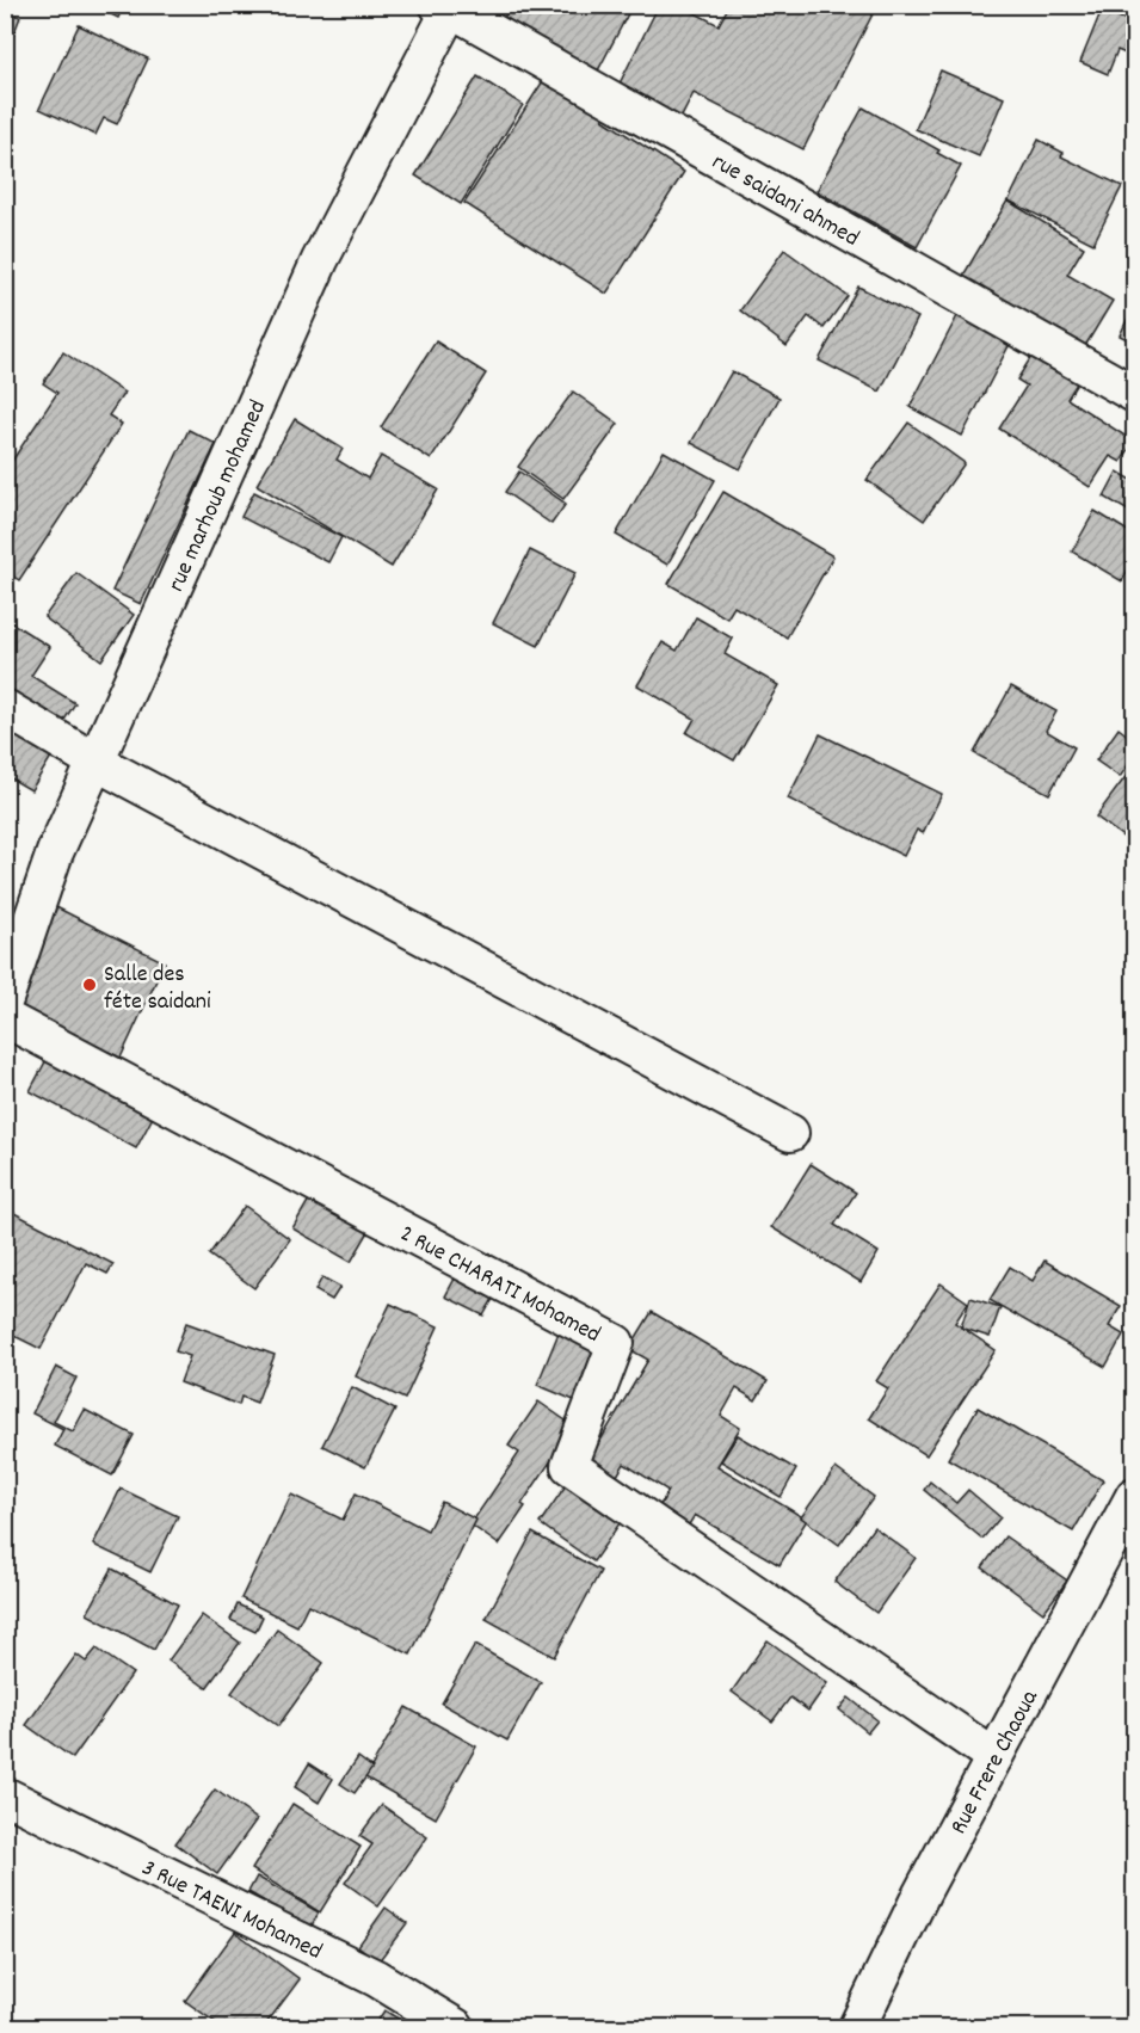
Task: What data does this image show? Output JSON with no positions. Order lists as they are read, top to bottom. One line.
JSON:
{"streets":{"street":["rue saidani ahmed","rue marhoub mohamed","2 Rue CHARATI Mohamed","Rue Frere Chaoua","3 Rue TAENI Mohamed"]},"crossings":[["rue saidani ahmed","rue marhoub mohamed"],["2 Rue CHARATI Mohamed","Rue Frere Chaoua"]],"places":["Salle des féte saidani"]}
